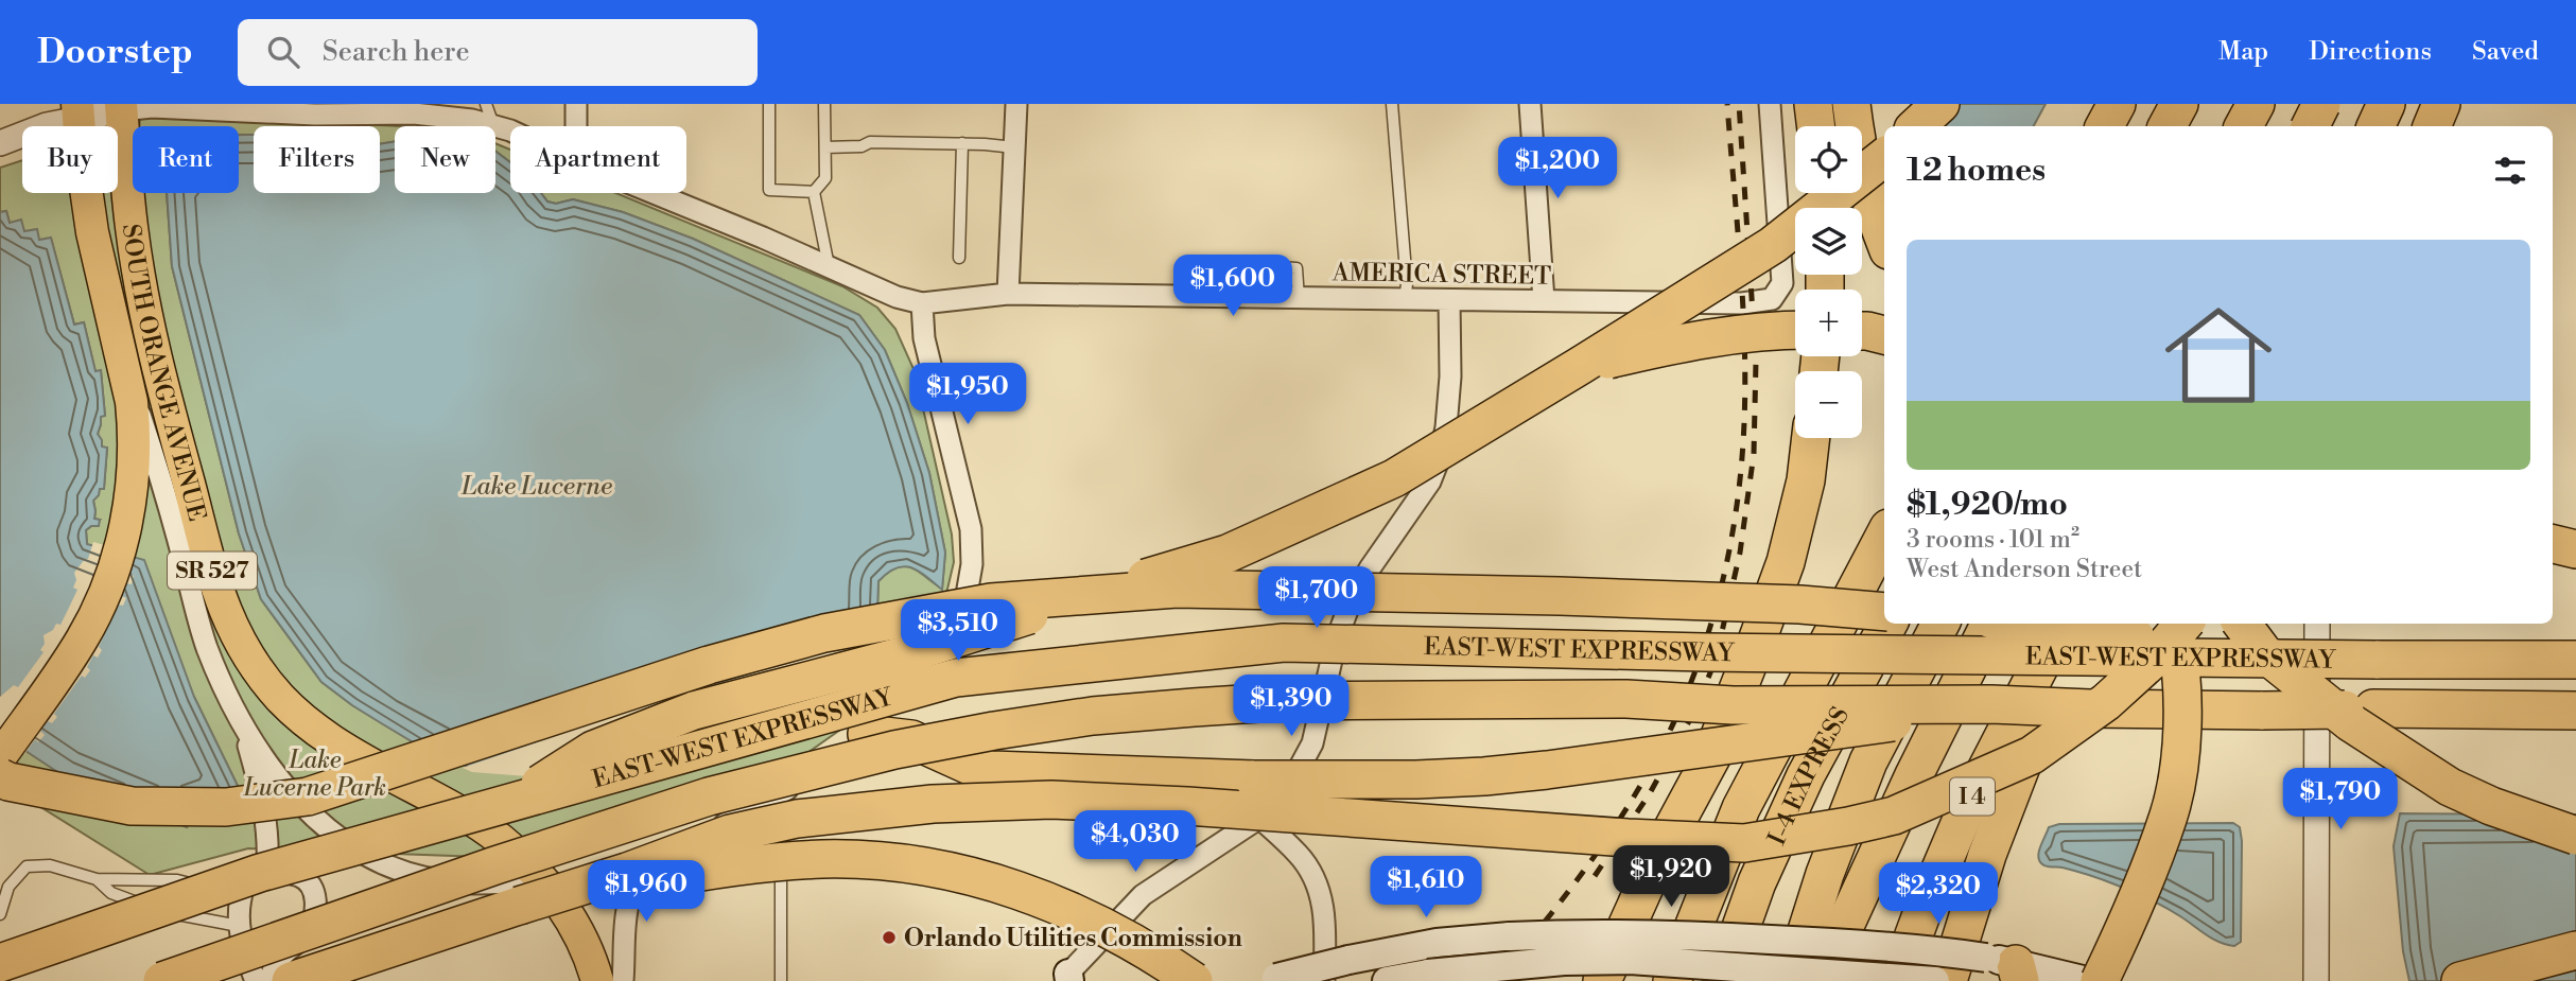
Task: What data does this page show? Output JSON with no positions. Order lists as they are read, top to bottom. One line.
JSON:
{"streets":{"highway":["EAST-WEST EXPRESSWAY","I-4 EXPRESS","I 4"],"main road":["SOUTH ORANGE AVENUE","SR 527"],"street":["AMERICA STREET"]},"water":["Lake Lucerne"],"parks":["Lake Lucerne Park"],"places":["Orlando Utilities Commission"],"page":{"header":"Doorstep","search":"Search here","nav":["Map","Directions","Saved"],"map_buttons":["+","−"],"chip":["Buy","Rent","Filters","New","Apartment"],"heading":"12 homes","price":["$1,200","$1,600","$1,950","$1,700","$3,510","$1,390","$1,790","$4,030","$1,920","$1,610","$1,960","$2,320"],"list":[{"name":"$1,920/mo","note":"3 rooms · 101 m² · West Anderson Street"}]}}
